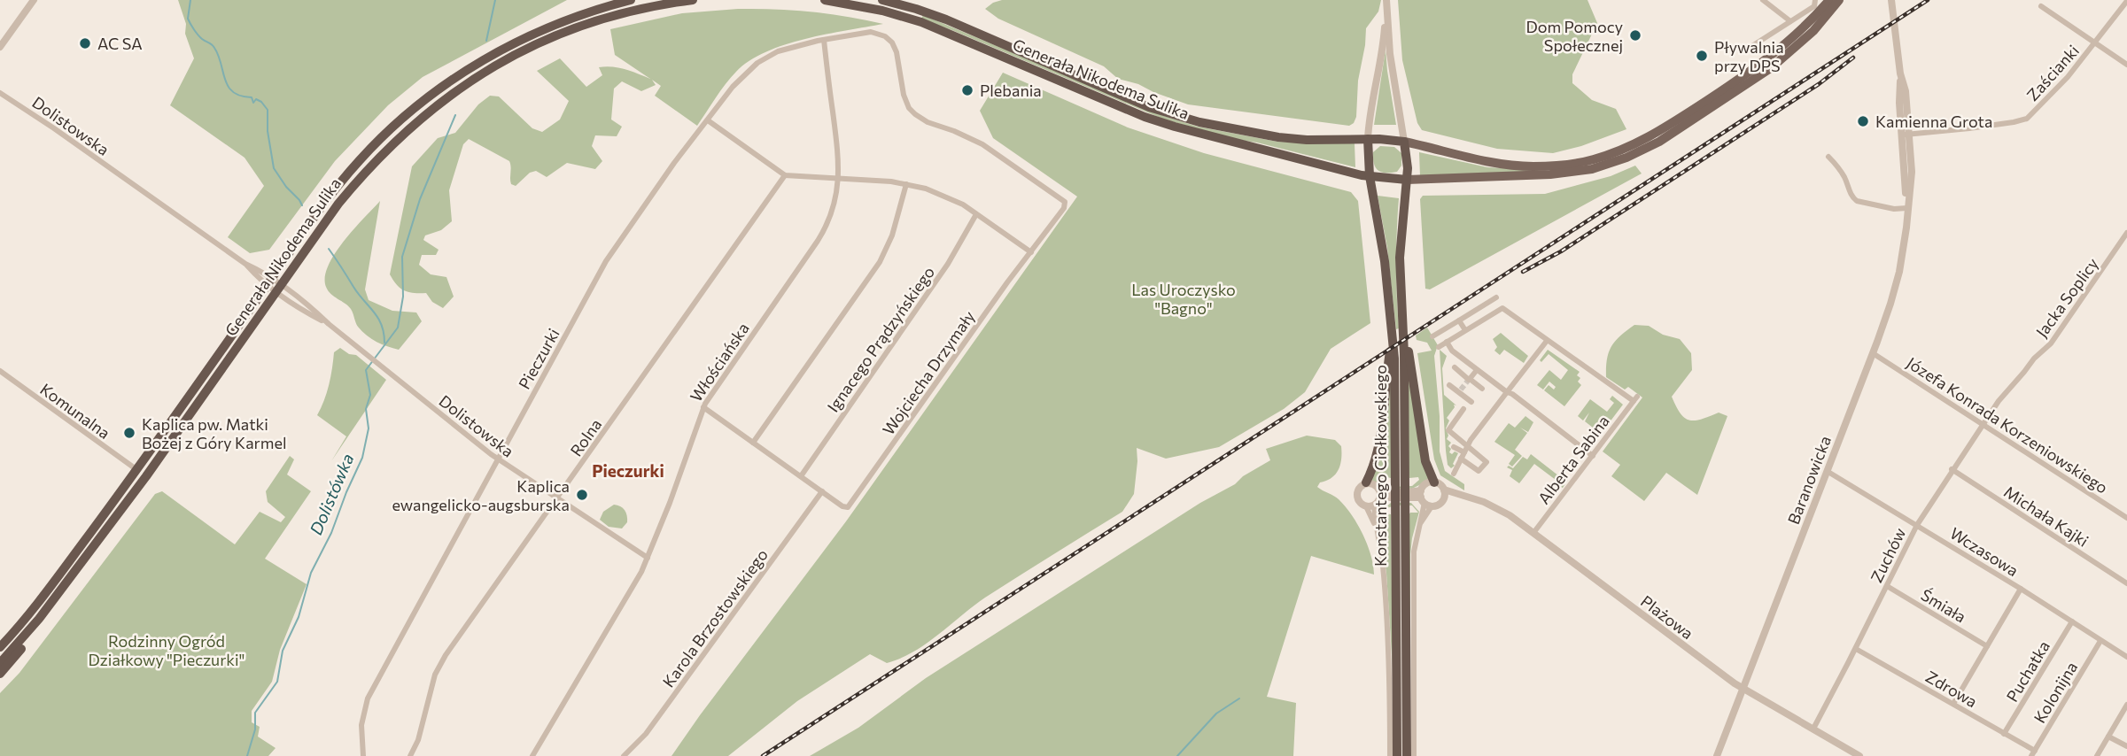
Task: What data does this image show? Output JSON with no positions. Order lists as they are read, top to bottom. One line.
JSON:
{"streets":{"highway":["Generała Nikodema Sulika","Konstantego Ciołkowskiego"],"street":["Zaścianki","Dolistowska","Jacka Soplicy","Ignacego Prądzyńskiego","Pieczurki","Włościańska","Wojciecha Drzymały","Komunalna","Józefa Konrada Korzeniowskiego","Rolna","Alberta Sabina","Baranowicka","Michała Kajki","Wczasowa","Zuchów","Śmiała","Plażowa","Karola Brzostowskiego","Puchatka","Zdrowa","Kolonijna"]},"crossings":[["Zaścianki","Baranowicka"],["Generała Nikodema Sulika","Dolistowska"],["Generała Nikodema Sulika","Komunalna"],["Dolistowska","Pieczurki"],["Dolistowska","Włościańska"],["Dolistowska","Rolna"],["Jacka Soplicy","Zuchów"],["Pieczurki","Włościańska"],["Pieczurki","Wojciecha Drzymały"],["Włościańska","Wojciecha Drzymały"],["Wojciecha Drzymały","Karola Brzostowskiego"],["Józefa Konrada Korzeniowskiego","Baranowicka"],["Józefa Konrada Korzeniowskiego","Zuchów"],["Alberta Sabina","Plażowa"],["Baranowicka","Wczasowa"],["Baranowicka","Plażowa"],["Michała Kajki","Zuchów"],["Wczasowa","Zuchów"],["Wczasowa","Puchatka"],["Wczasowa","Kolonijna"],["Zuchów","Śmiała"],["Zuchów","Plażowa"],["Zuchów","Zdrowa"],["Puchatka","Zdrowa"],["Zdrowa","Kolonijna"]],"districts":["Pieczurki"],"water":["Dolistówka"],"parks":["Las Uroczysko \"Bagno\"","Rodzinny Ogród Działkowy \"Pieczurki\""],"places":["Dom Pomocy Społecznej","AC SA","Pływalnia przy DPS","Plebania","Kamienna Grota","Kaplica pw. Matki Bożej z Góry Karmel","Kaplica ewangelicko-augsburska"]}
